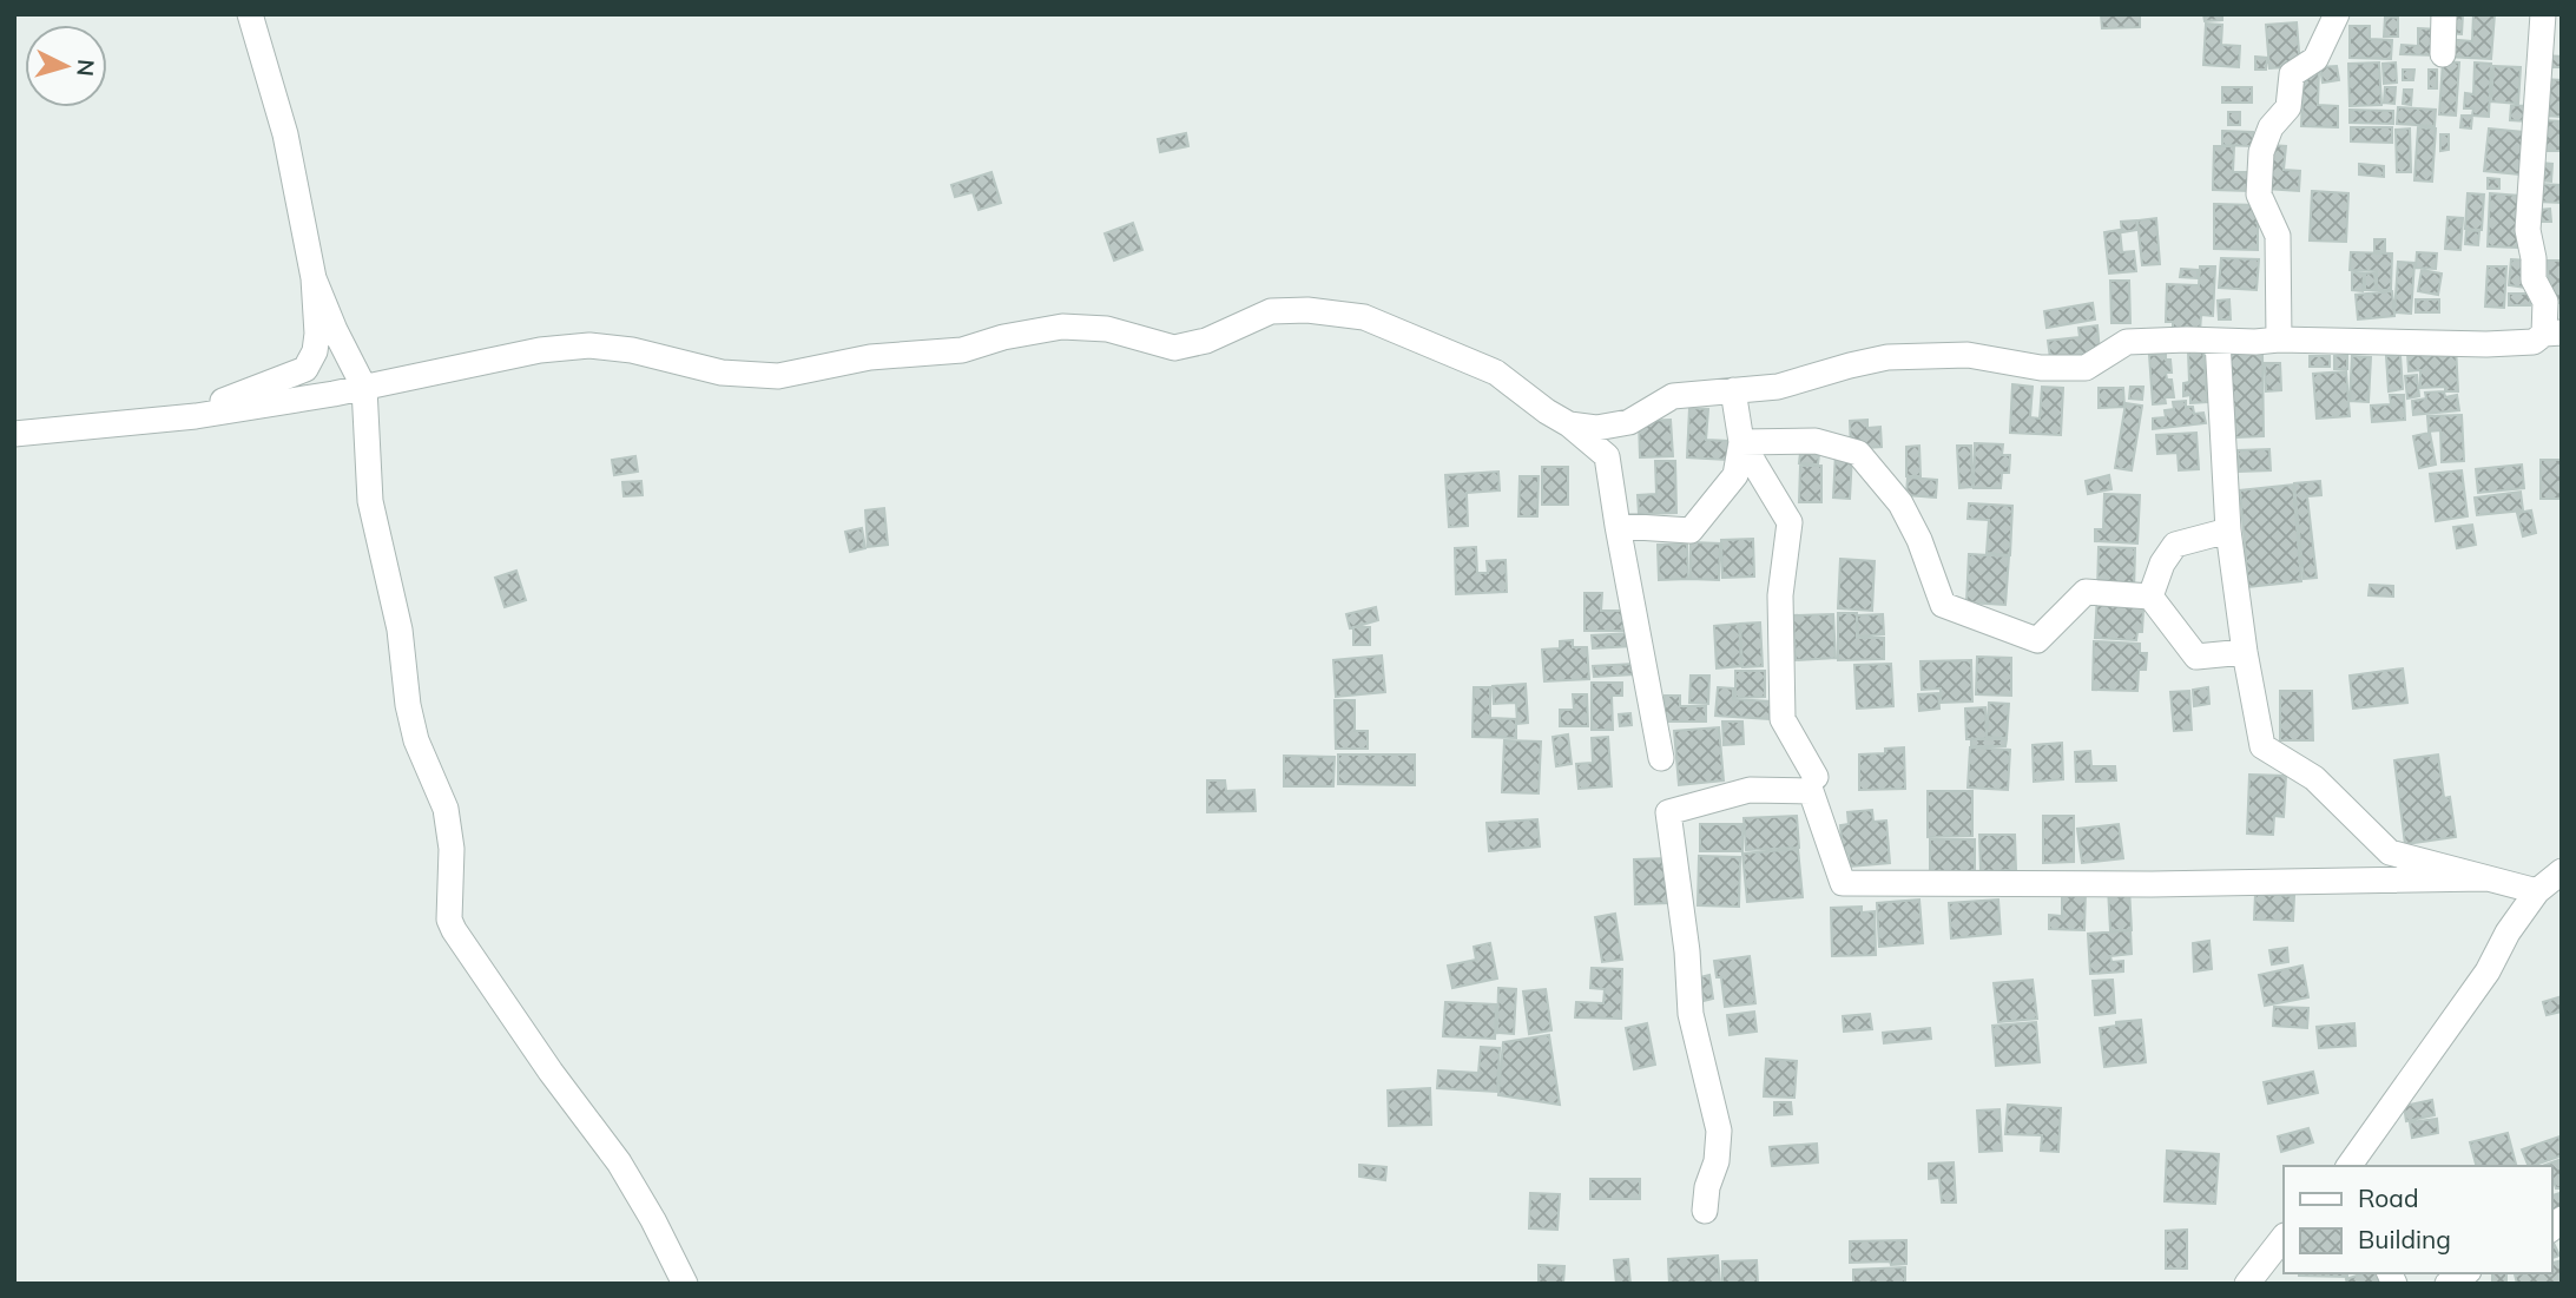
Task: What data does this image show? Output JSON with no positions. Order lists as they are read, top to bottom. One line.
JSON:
{"legend":["Road","Building"],"north":"right"}
